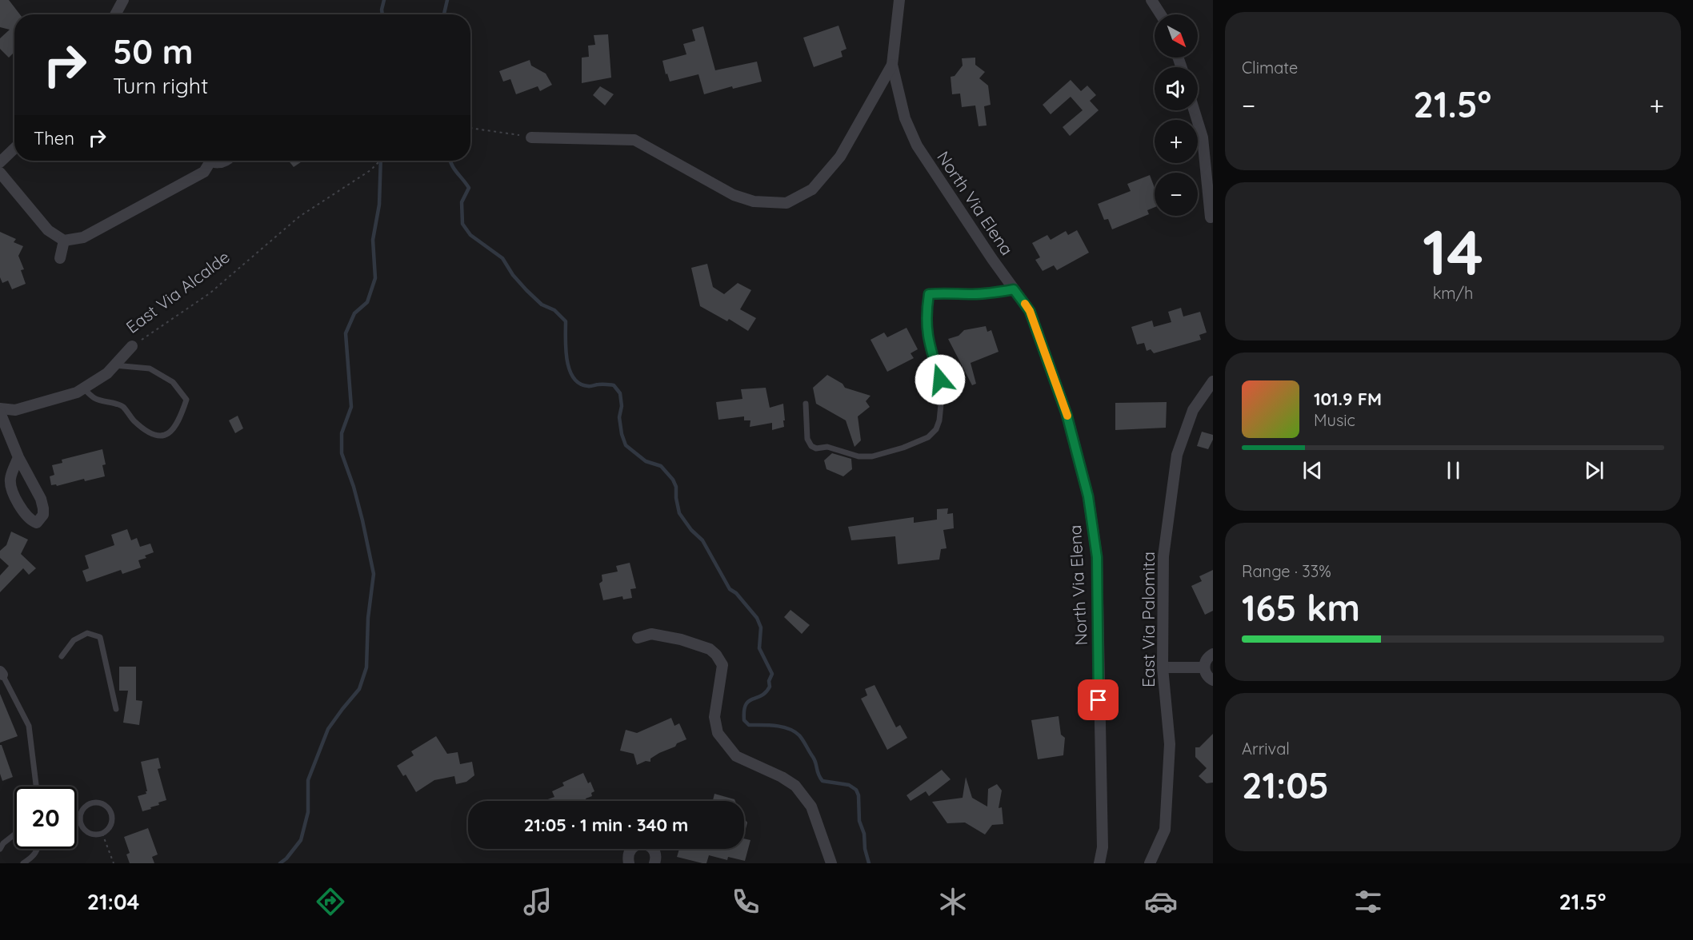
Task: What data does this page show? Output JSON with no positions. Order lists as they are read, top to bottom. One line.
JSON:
{"streets":{"street":["North Via Elena","East Via Alcalde","East Via Palomita"]},"north":"bottom right","page":{"tile":["Climate",["14","km/h"],["Range · 33%","165 km"],["Arrival","21:05"]],"map_buttons":["+","−"],"turn":["50 m","Turn right"],"heat":["−","21.5°","+"],"then":"Then","song":["101.9 FM","Music"],"limit":"20","trip":"21:05 · 1 min · 340 m","tabs":["21:04","21.5°"]}}
